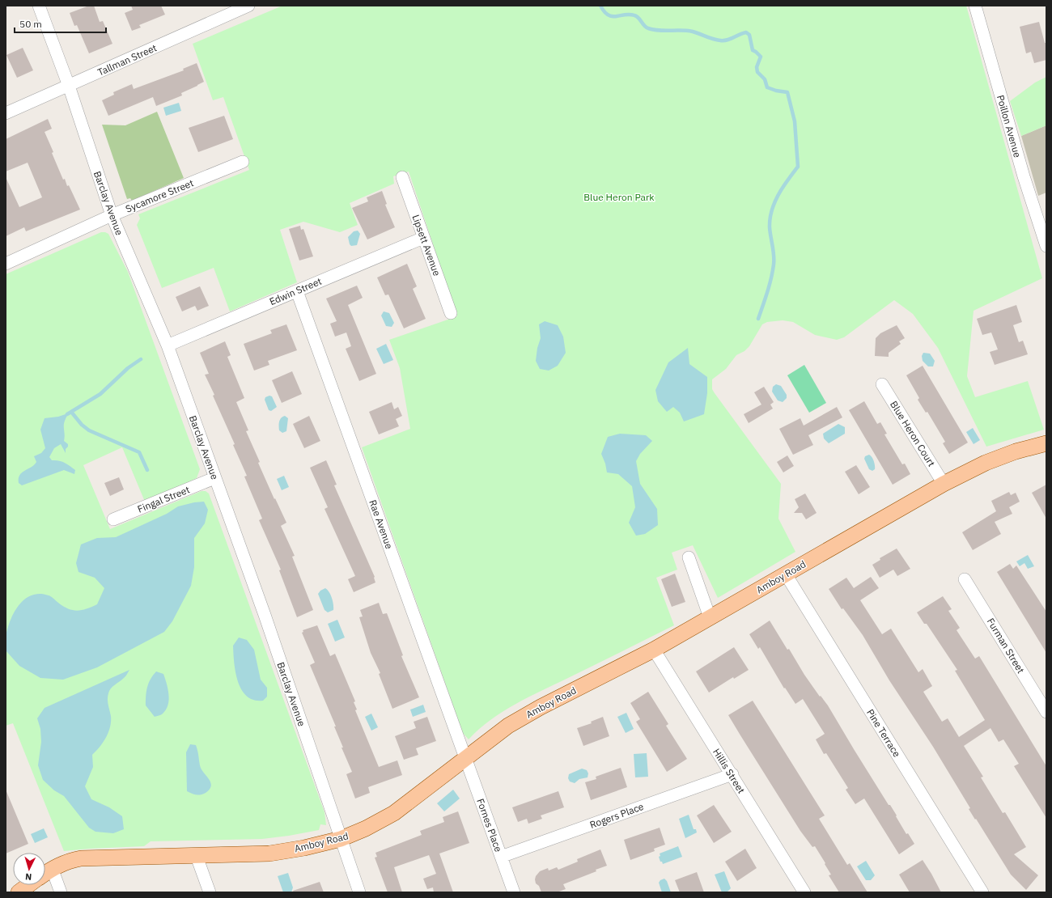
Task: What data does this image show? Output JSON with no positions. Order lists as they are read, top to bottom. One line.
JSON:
{"streets":{"main road":["Amboy Road"],"street":["Tallman Street","Poillon Avenue","Sycamore Street","Barclay Avenue","Lipsett Avenue","Edwin Street","Blue Heron Court","Fingal Street","Rae Avenue","Furman Street","Pine Terrace","Hillis Street","Rogers Place","Fornes Place"]},"crossings":[["Tallman Street","Barclay Avenue"],["Sycamore Street","Barclay Avenue"],["Barclay Avenue","Edwin Street"],["Barclay Avenue","Fingal Street"],["Barclay Avenue","Amboy Road"],["Lipsett Avenue","Edwin Street"],["Edwin Street","Rae Avenue"],["Blue Heron Court","Amboy Road"],["Rae Avenue","Amboy Road"],["Rae Avenue","Fornes Place"],["Amboy Road","Pine Terrace"],["Amboy Road","Hillis Street"],["Amboy Road","Fornes Place"],["Hillis Street","Rogers Place"],["Rogers Place","Fornes Place"]],"parks":["Blue Heron Park"],"scale_bar":"50 m","north":"bottom"}
